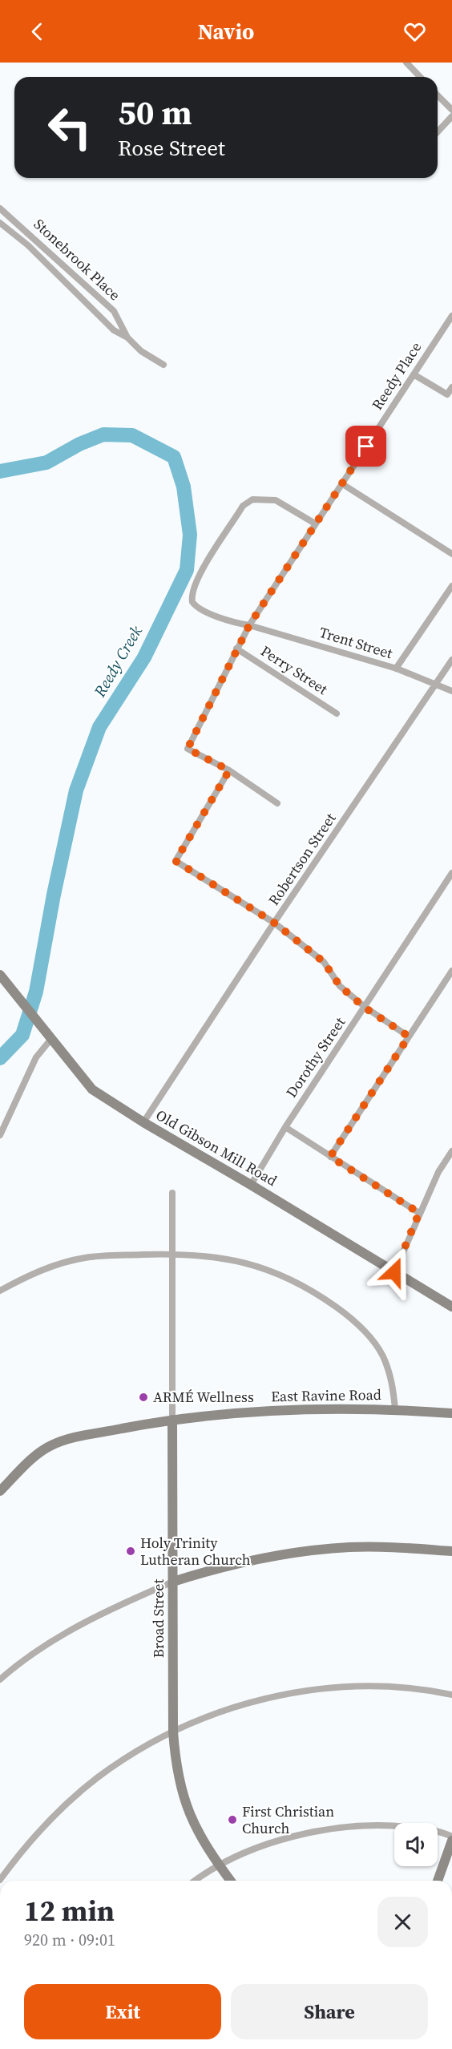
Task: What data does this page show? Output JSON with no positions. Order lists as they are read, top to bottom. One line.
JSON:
{"streets":{"street":["Stonebrook Place","Reedy Place","Trent Street","Perry Street","Robertson Street","Dorothy Street","Old Gibson Mill Road","East Ravine Road","Broad Street"]},"crossings":[["Reedy Place","Trent Street"],["Reedy Place","Perry Street"],["Trent Street","Robertson Street"],["Robertson Street","Old Gibson Mill Road"],["Dorothy Street","Old Gibson Mill Road"],["East Ravine Road","Broad Street"]],"water":["Reedy Creek"],"places":["ARMÉ Wellness","Holy Trinity Lutheran Church","First Christian Church"],"page":{"header":"Navio","turn":["50 m","Rose Street"],"heading":["12 min","920 m · 09:01"],"buttons":["Exit","Share"]}}
